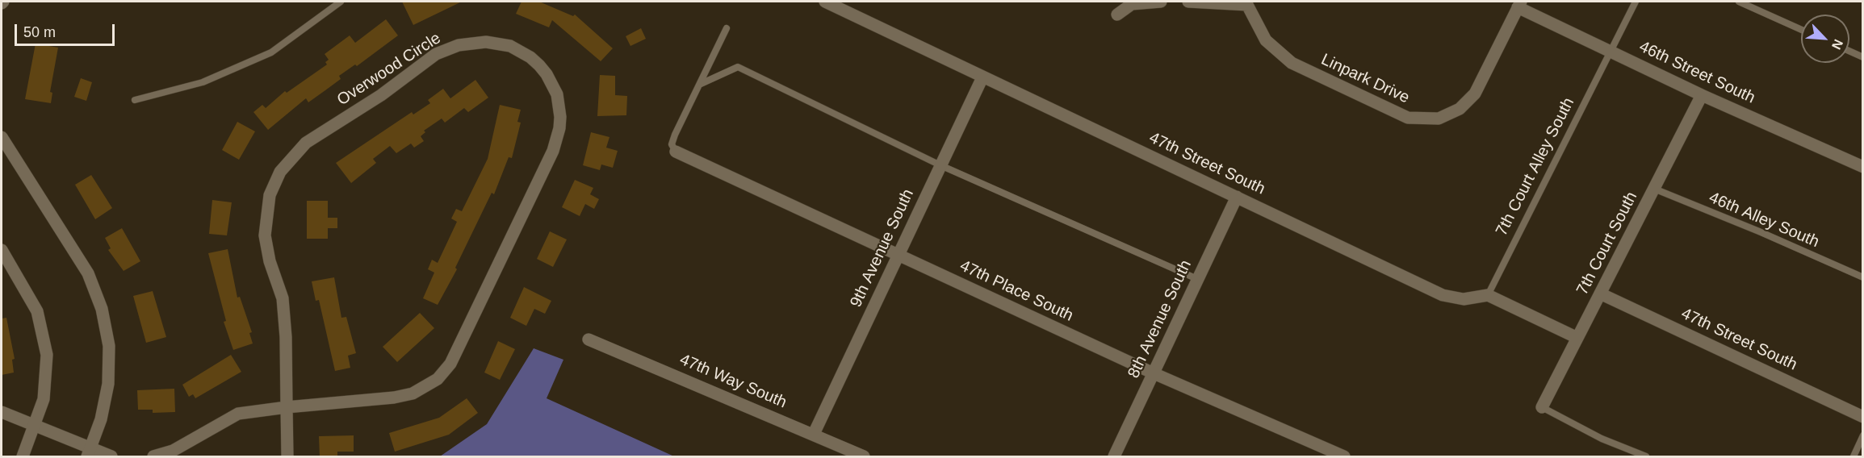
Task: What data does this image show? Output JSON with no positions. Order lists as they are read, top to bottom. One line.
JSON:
{"streets":{"street":["Overwood Circle","46th Street South","Linpark Drive","47th Street South","7th Court South","9th Avenue South","47th Place South","8th Avenue South","47th Way South"],"lane":["7th Court Alley South","46th Alley South"]},"crossings":[["46th Street South","Linpark Drive"],["46th Street South","7th Court Alley South"],["46th Street South","7th Court South"],["47th Street South","7th Court Alley South"],["47th Street South","7th Court South"],["47th Street South","9th Avenue South"],["47th Street South","8th Avenue South"],["46th Alley South","7th Court South"],["9th Avenue South","47th Place South"],["9th Avenue South","47th Way South"],["47th Place South","8th Avenue South"]],"scale_bar":"50 m","north":"bottom right"}
